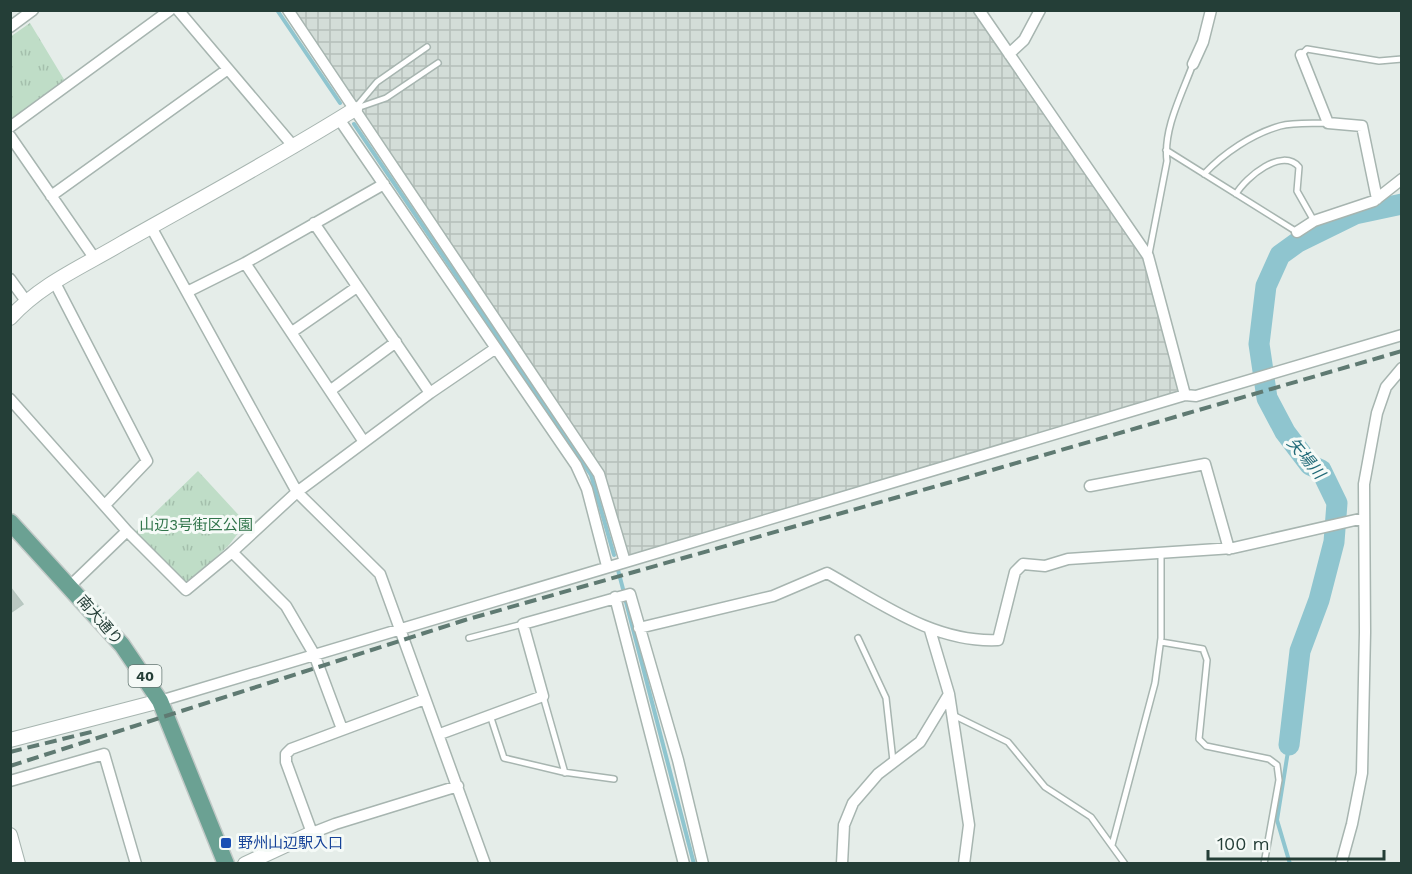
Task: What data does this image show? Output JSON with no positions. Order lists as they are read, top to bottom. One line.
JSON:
{"streets":{"main road":["南大通り","40"]},"water":["矢場川"],"parks":["山辺3号街区公園"],"places":{"transit":["野州山辺駅入口"]},"scale_bar":"100 m"}
